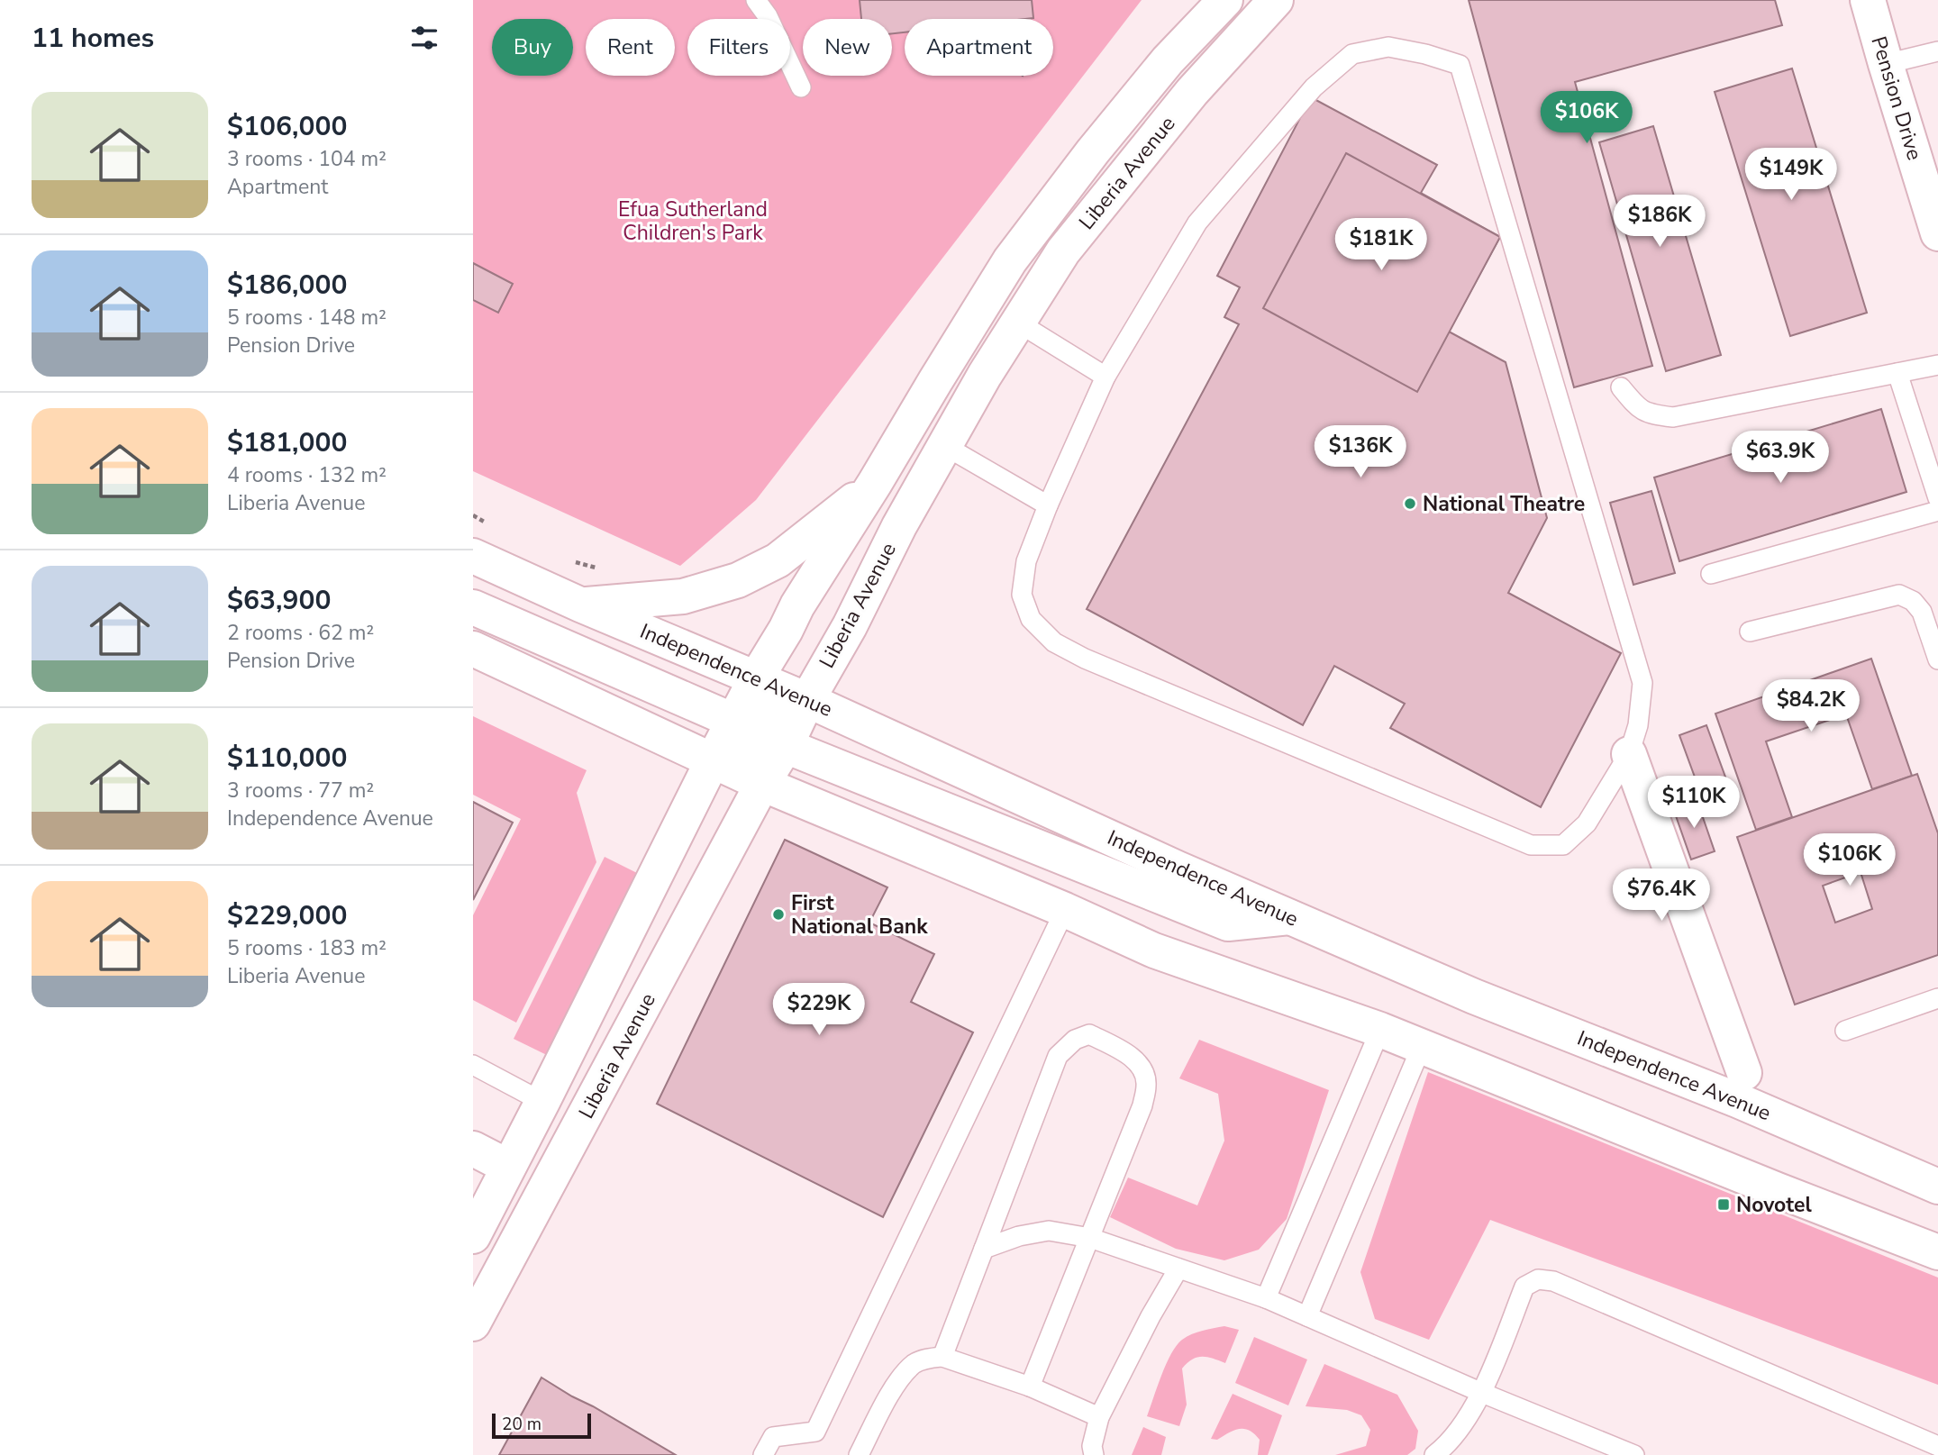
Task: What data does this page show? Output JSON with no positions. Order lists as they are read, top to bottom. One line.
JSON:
{"streets":{"main road":["Pension Drive","Liberia Avenue","Independence Avenue"]},"crossings":[["Liberia Avenue","Independence Avenue"]],"parks":["Efua Sutherland Children's Park"],"places":{"other":["National Theatre","First National Bank"],"transit":["Novotel"]},"scale_bar":"20 m","page":{"heading":"11 homes","chip":["Buy","Rent","Filters","New","Apartment"],"list":[{"name":"$106,000","note":"3 rooms · 104 m² · Apartment"},{"name":"$186,000","note":"5 rooms · 148 m² · Pension Drive"},{"name":"$181,000","note":"4 rooms · 132 m² · Liberia Avenue"},{"name":"$63,900","note":"2 rooms · 62 m² · Pension Drive"},{"name":"$110,000","note":"3 rooms · 77 m² · Independence Avenue"},{"name":"$229,000","note":"5 rooms · 183 m² · Liberia Avenue"}],"price":["$106K","$149K","$186K","$181K","$136K","$63.9K","$84.2K","$110K","$106K","$76.4K","$229K"],"scale":"20 m"}}
